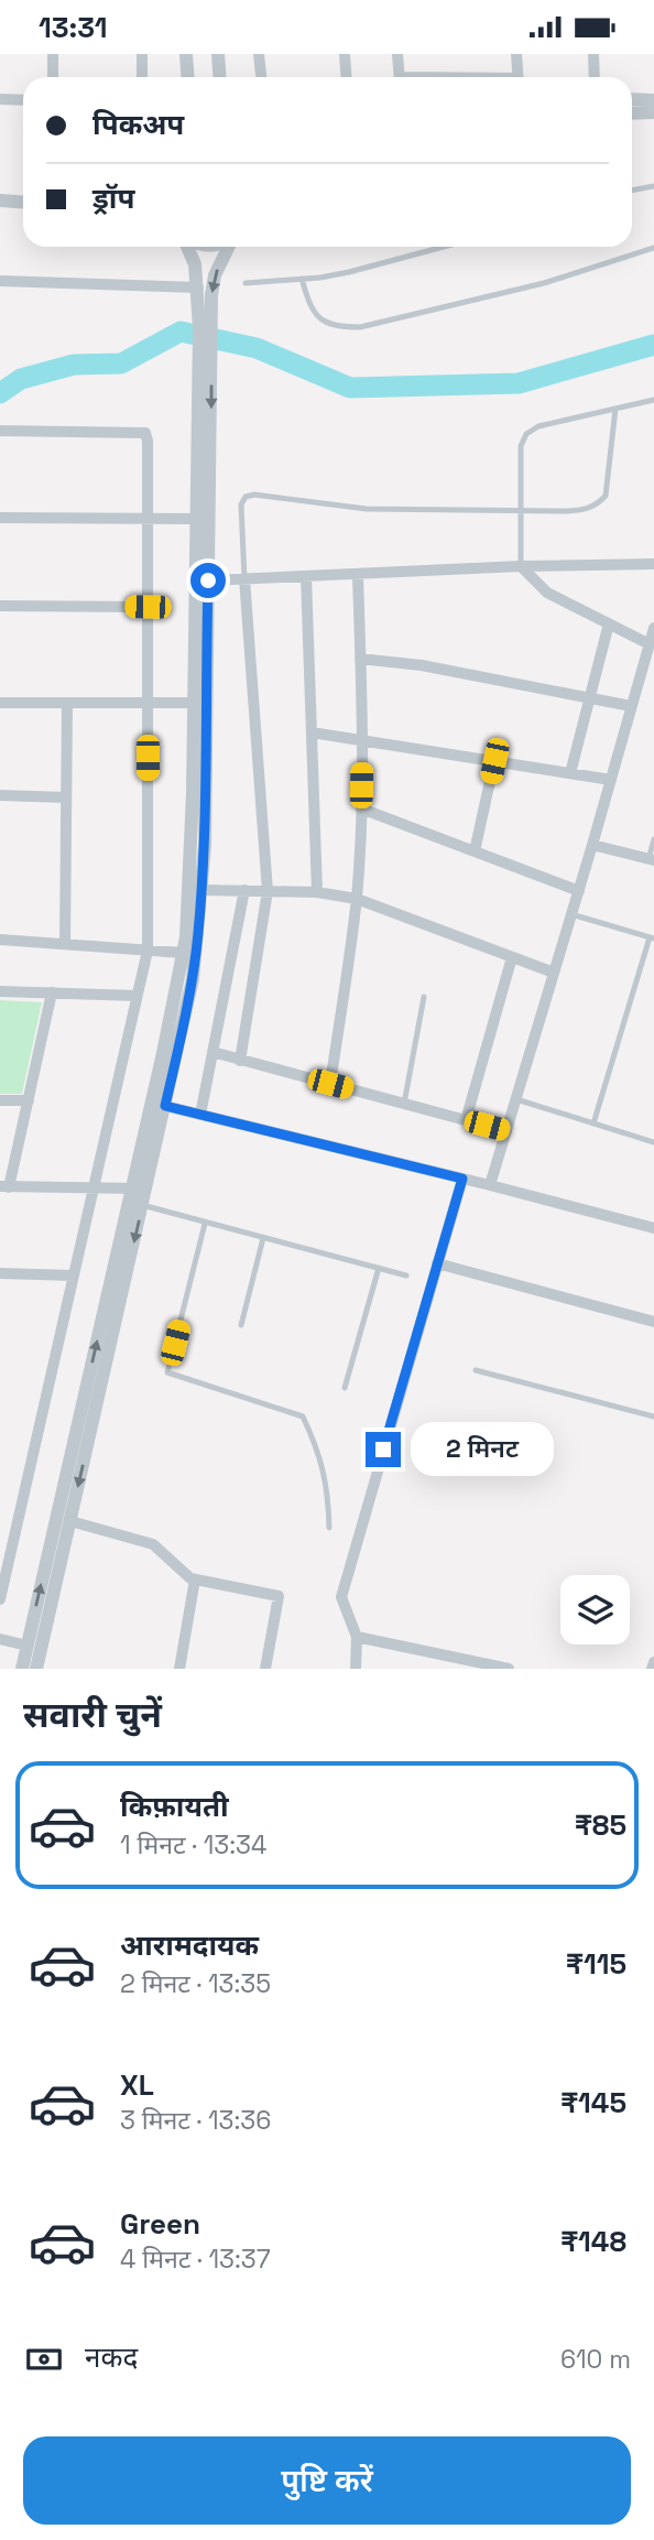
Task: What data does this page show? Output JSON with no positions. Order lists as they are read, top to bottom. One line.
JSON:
{"page":{"status":"13:31","banner":["पिकअप","ड्रॉप"],"bubble":"2 मिनट","heading":"सवारी चुनें","list":[{"name":"किफ़ायती","note":"1 मिनट · 13:34","value":"₹85"},{"name":"आरामदायक","note":"2 मिनट · 13:35","value":"₹115"},{"name":"XL","note":"3 मिनट · 13:36","value":"₹145"},{"name":"Green","note":"4 मिनट · 13:37","value":"₹148"}],"pay":["नकद","610 m"],"buttons":"पुष्टि करें"}}
